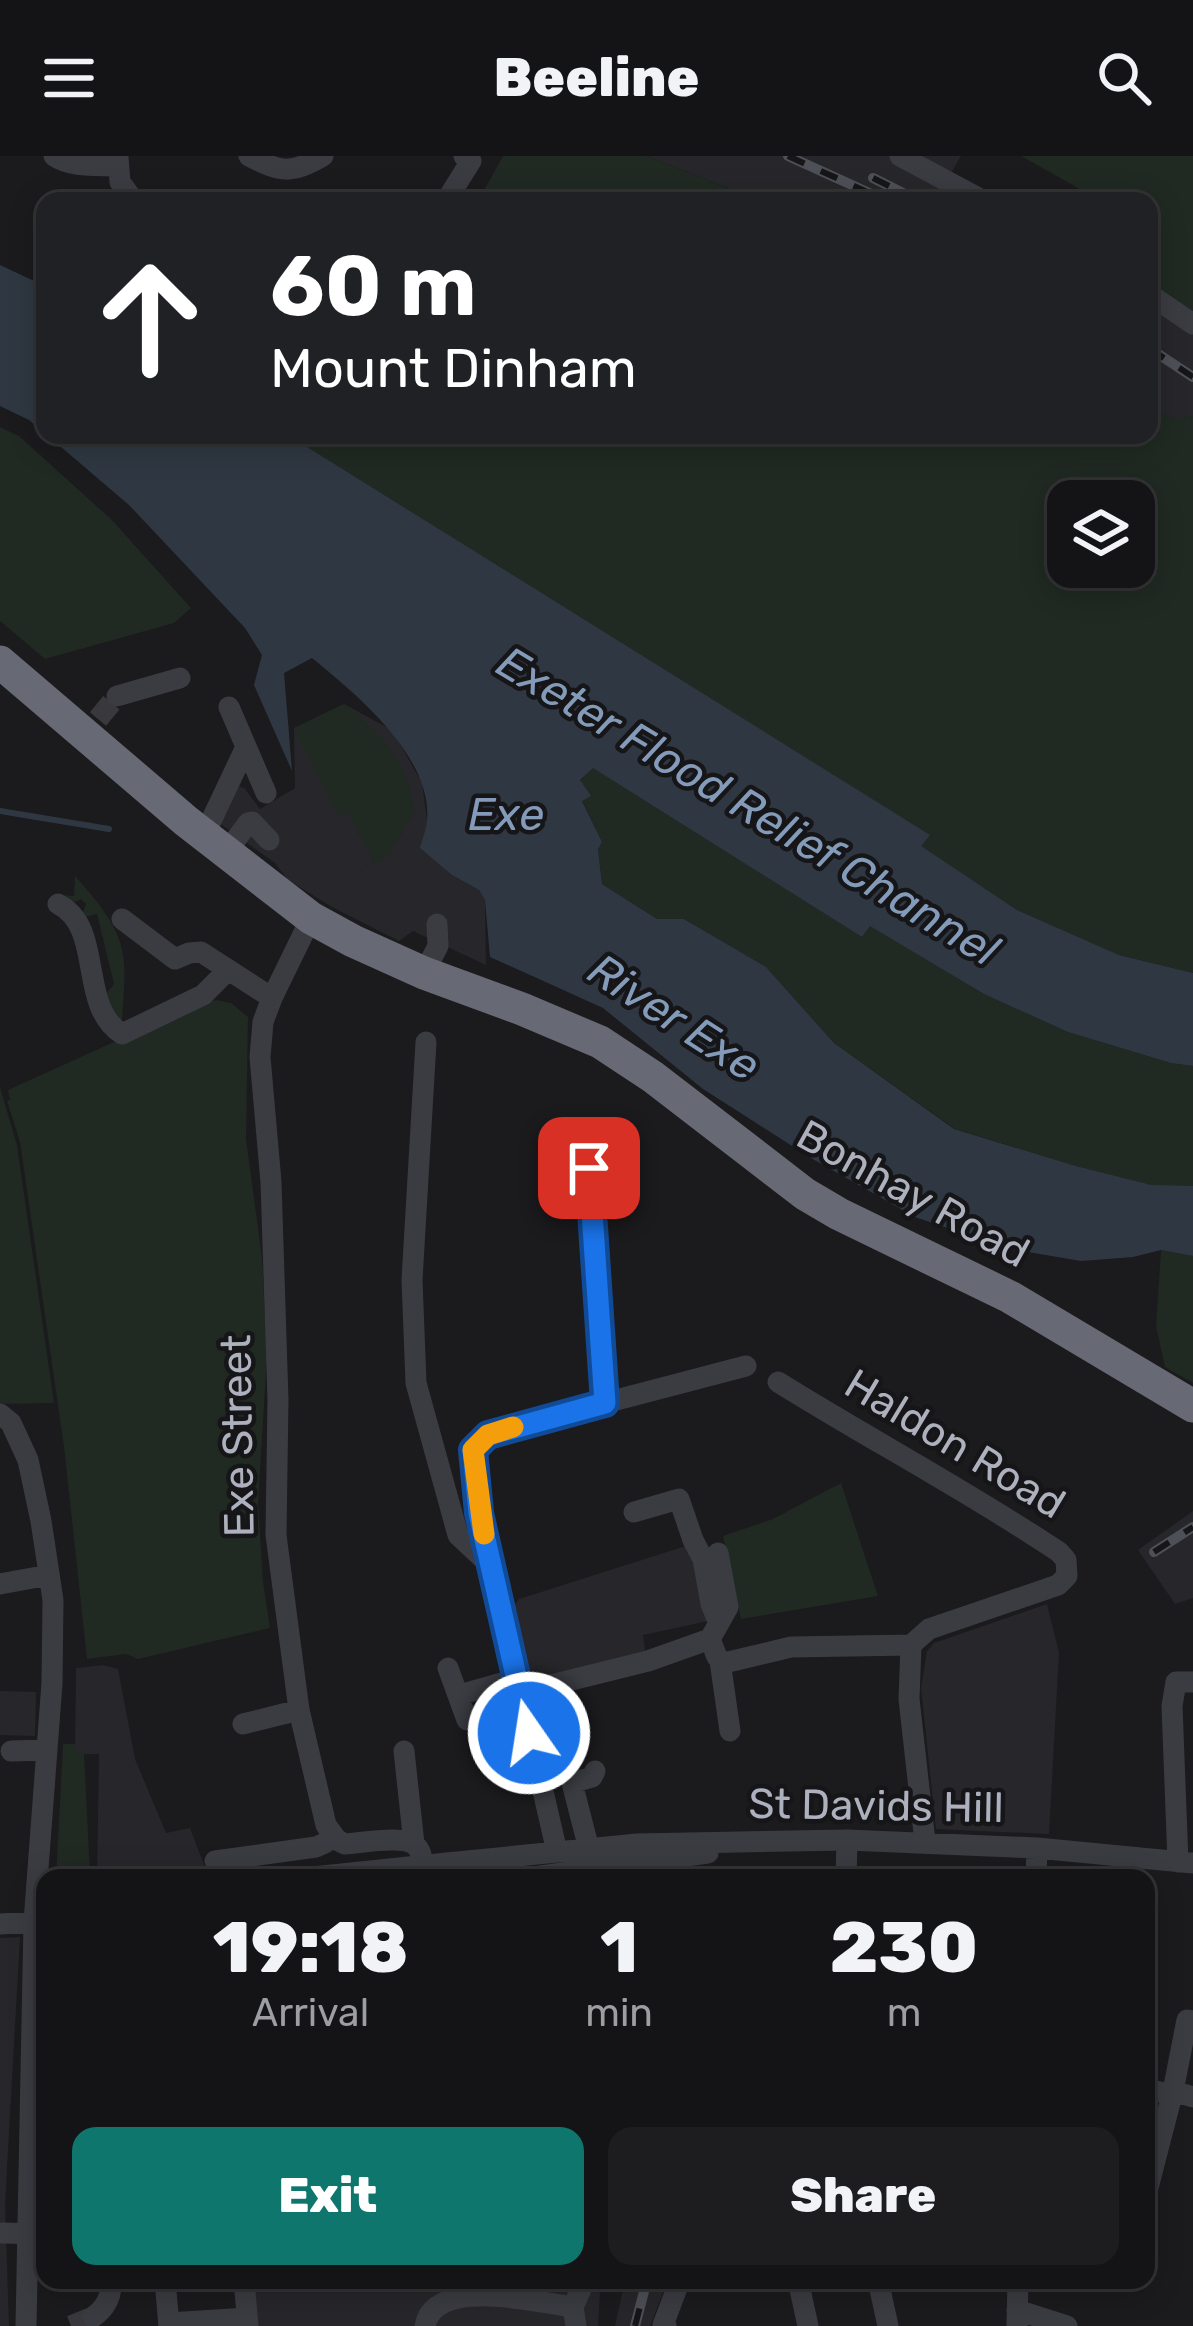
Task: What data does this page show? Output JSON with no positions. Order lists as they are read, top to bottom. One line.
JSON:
{"streets":{"highway":["Bonhay Road"],"street":["Exe Street","Haldon Road","St Davids Hill"]},"crossings":[["Bonhay Road","Exe Street"]],"water":["Exeter Flood Relief Channel","Exe","River Exe"],"page":{"header":"Beeline","turn":["60 m","Mount Dinham"],"eta":["19:18","Arrival","1","min","230","m"],"buttons":["Exit","Share"]}}
